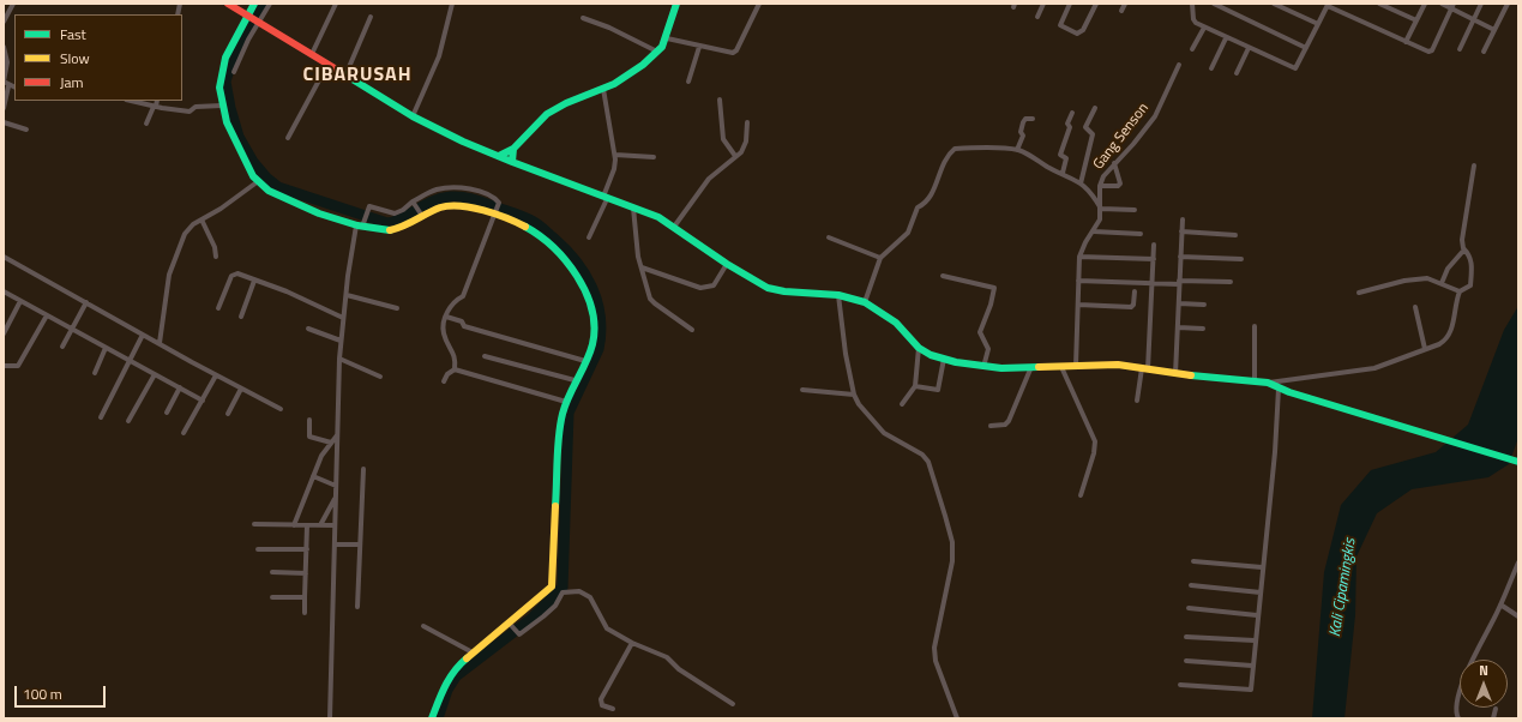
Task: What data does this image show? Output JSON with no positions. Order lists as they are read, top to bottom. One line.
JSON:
{"streets":{"street":["Gang Senson"]},"districts":["CIBARUSAH"],"water":["Kali Cipamingkis"],"legend":["Fast","Slow","Jam"],"scale_bar":"100 m","north":"top"}
